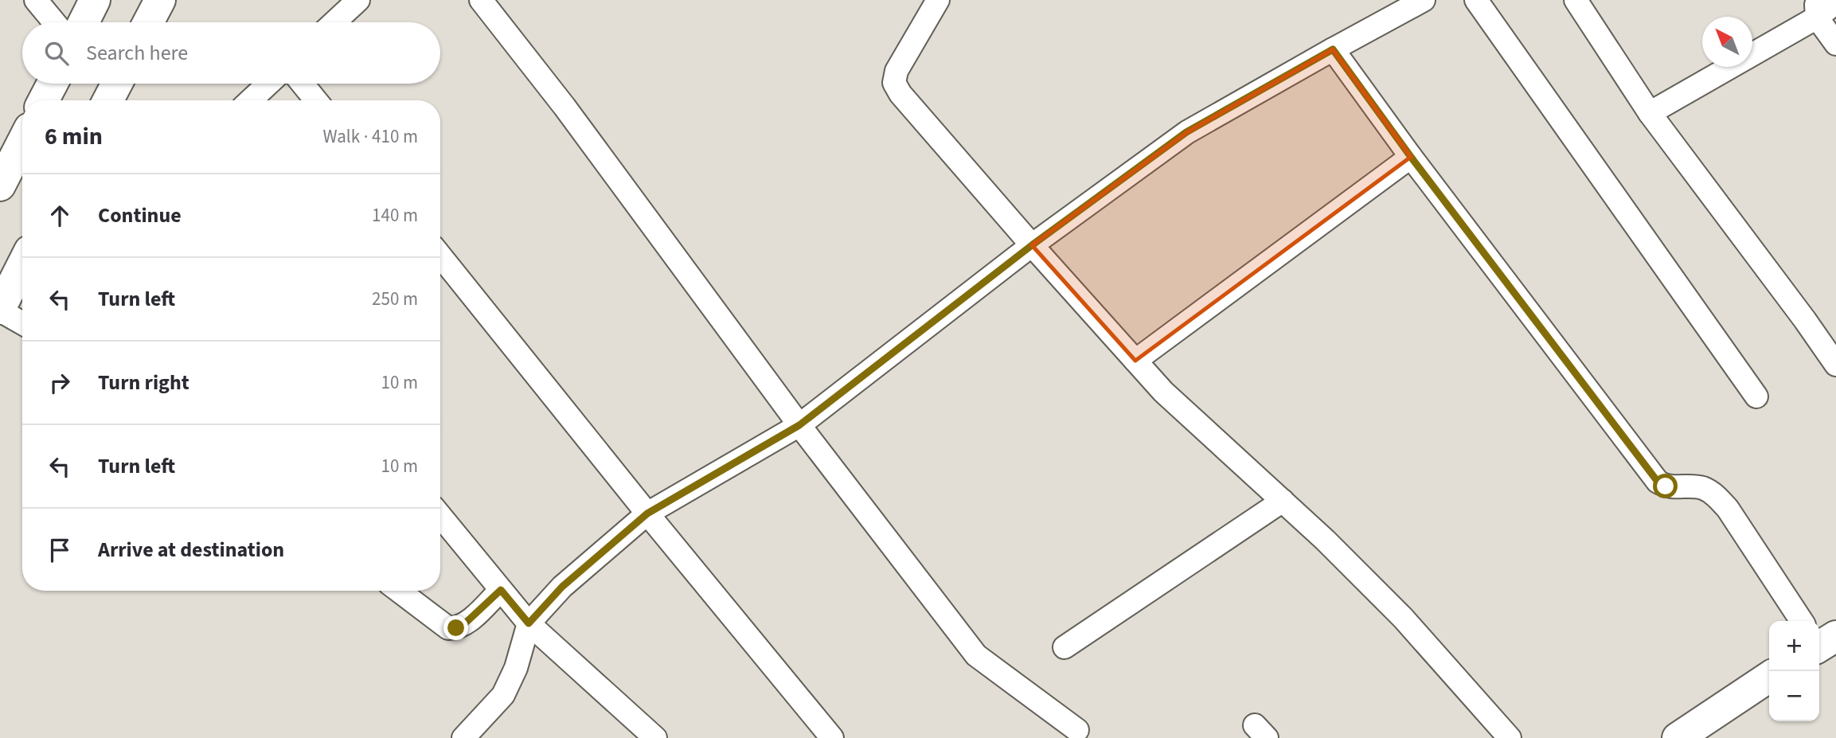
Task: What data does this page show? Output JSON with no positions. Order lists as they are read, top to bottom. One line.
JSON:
{"north":"top left","page":{"search":"Search here","heading":["6 min","Walk · 410 m"],"list":[["Continue","140 m"],["Turn left","250 m"],["Turn right","10 m"],["Turn left","10 m"],"Arrive at destination"],"map_buttons":["+","−"]}}
